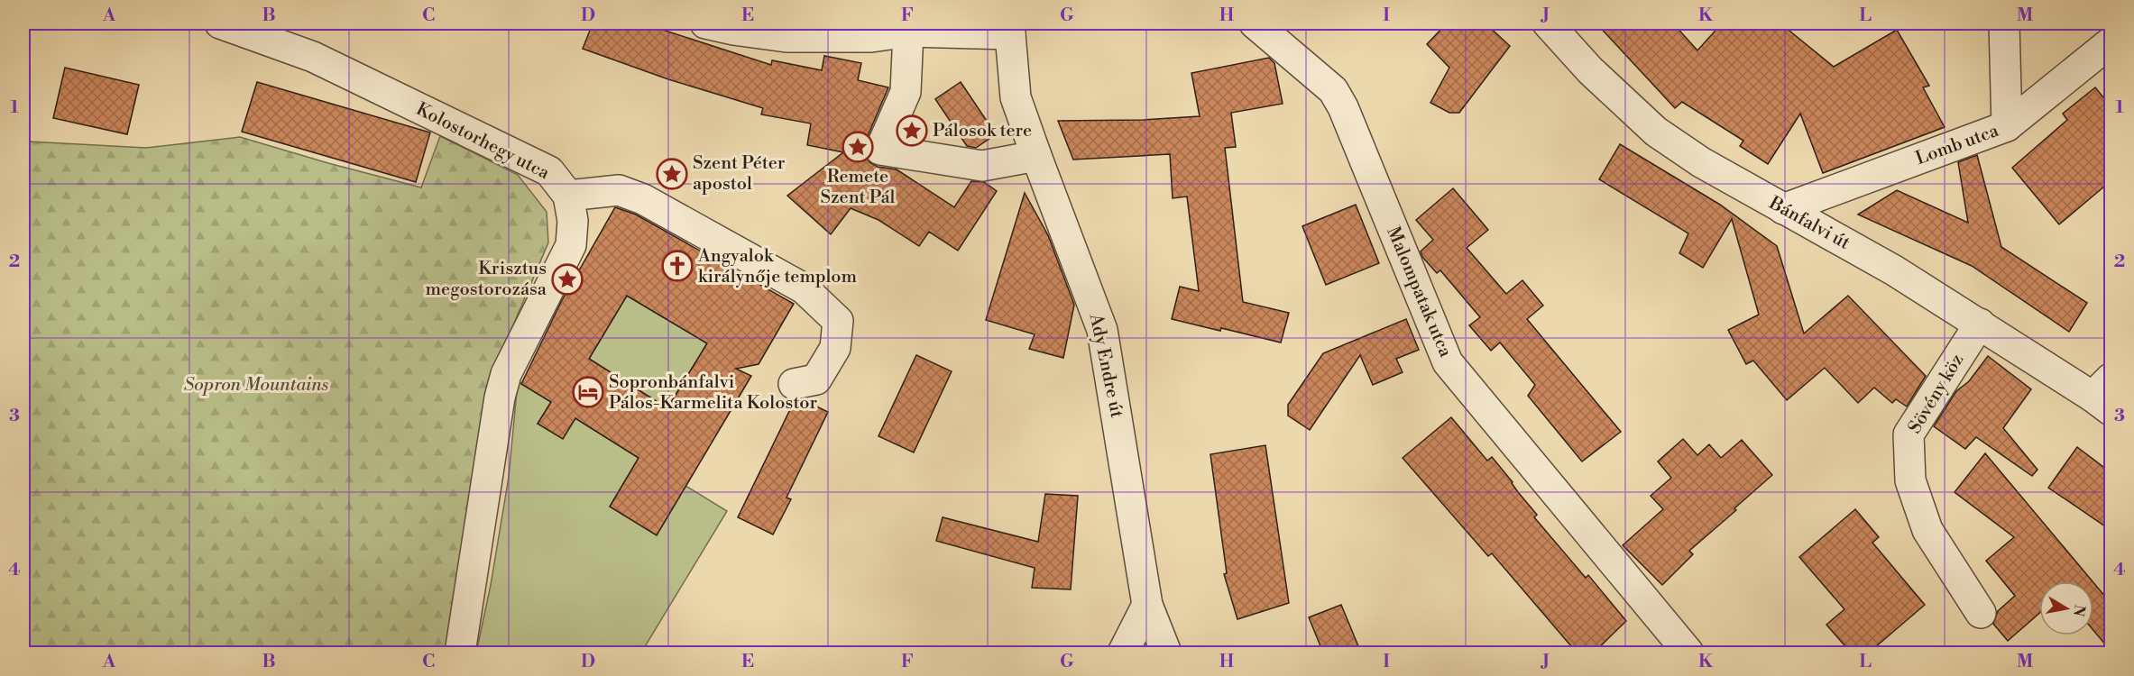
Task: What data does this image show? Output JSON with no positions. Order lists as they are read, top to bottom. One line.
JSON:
{"streets":{"street":["Kolostorhegy utca","Lomb utca","Bánfalvi út","Malompatak utca","Ady Endre út","Sövény köz"]},"crossings":[["Lomb utca","Bánfalvi út"],["Bánfalvi út","Sövény köz"]],"parks":["Sopron Mountains"],"places":{"place":["Pálosok tere","Remete Szent Pál","Szent Péter apostol","Krisztus megostorozása"],"church":["Angyalok királynője templom"],"hotel":["Sopronbánfalvi Pálos-Karmelita Kolostor"]},"north":"right","grid":{"columns":["A","B","C","D","E","F","G","H","I","J","K","L","M"],"rows":["1","2","3","4"]}}
